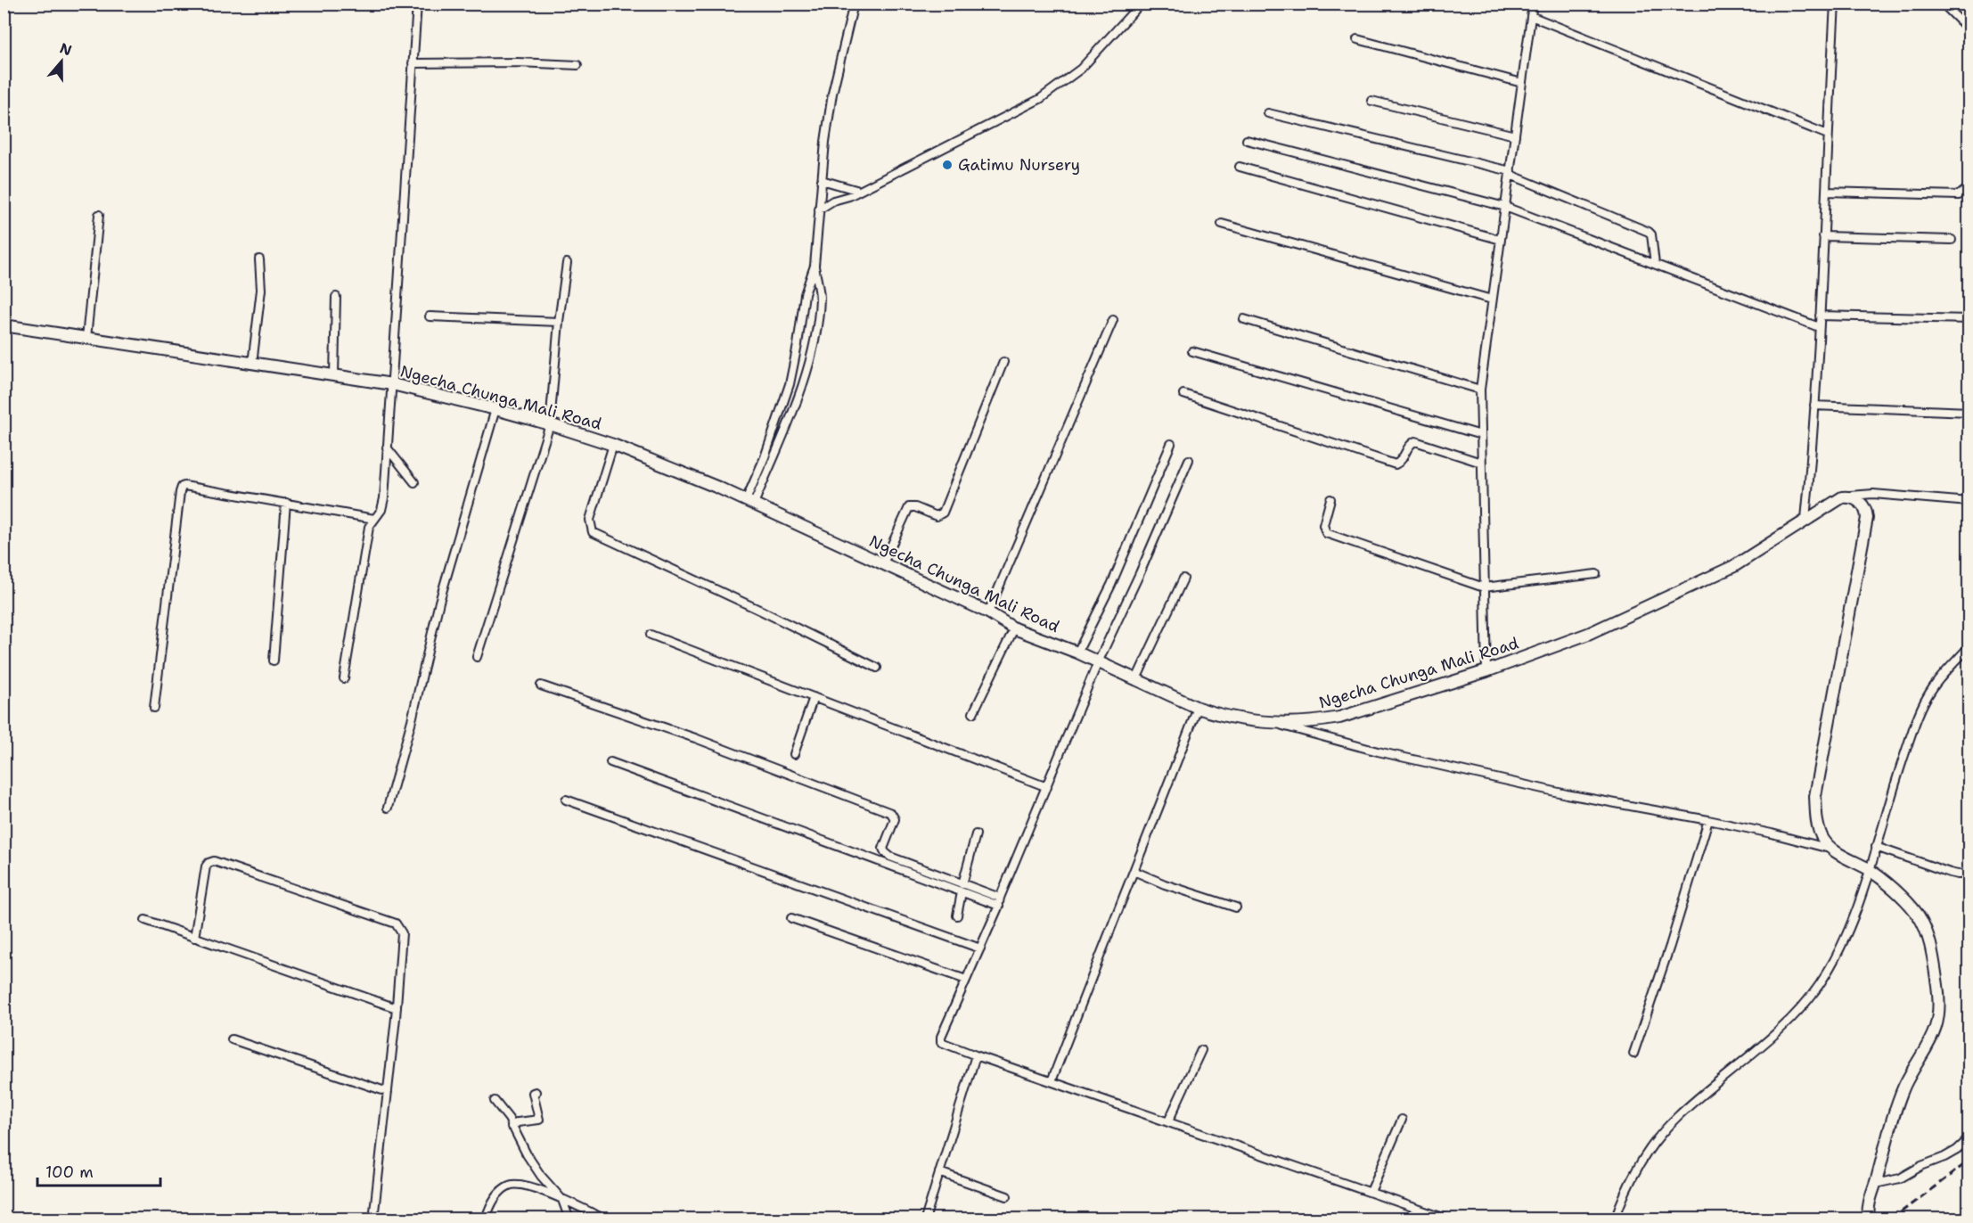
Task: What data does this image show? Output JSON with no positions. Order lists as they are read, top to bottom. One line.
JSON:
{"streets":{"main road":["Ngecha Chunga Mali Road"]},"places":["Gatimu Nursery"],"scale_bar":"100 m","north":"top"}
